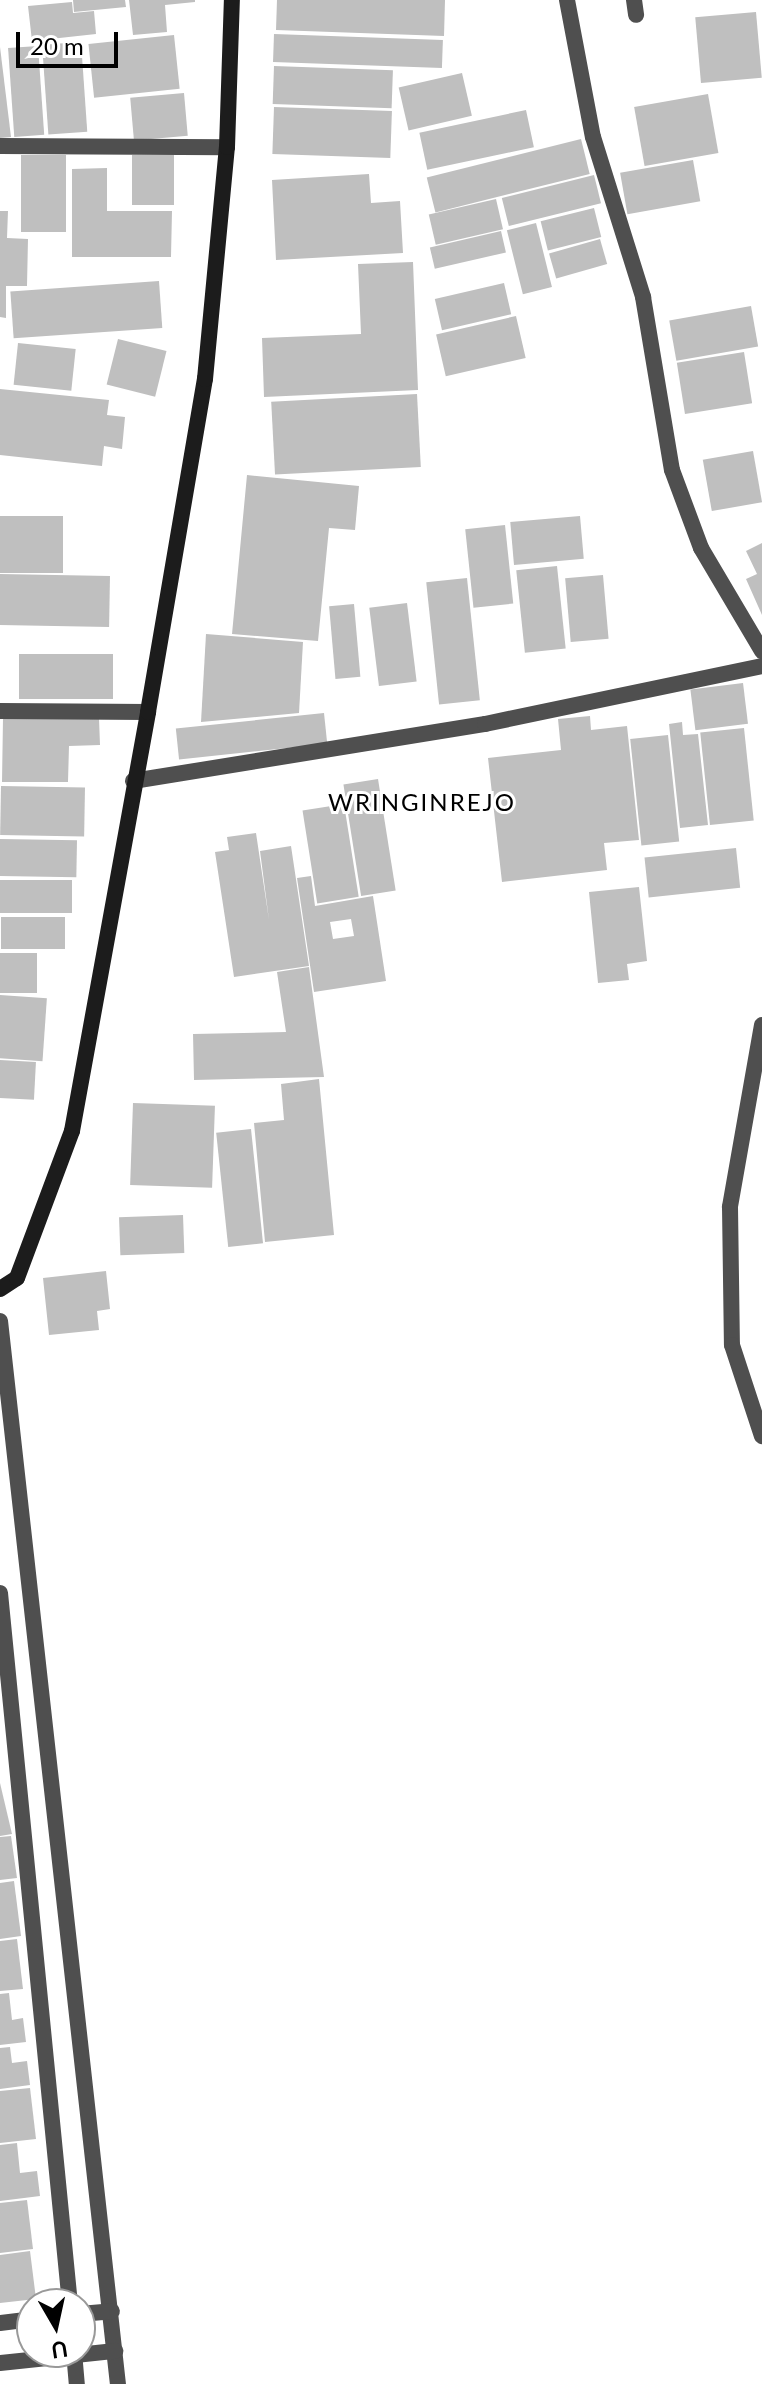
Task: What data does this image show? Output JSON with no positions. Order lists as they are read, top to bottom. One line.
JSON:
{"districts":["WRINGINREJO"],"scale_bar":"20 m","north":"bottom"}
